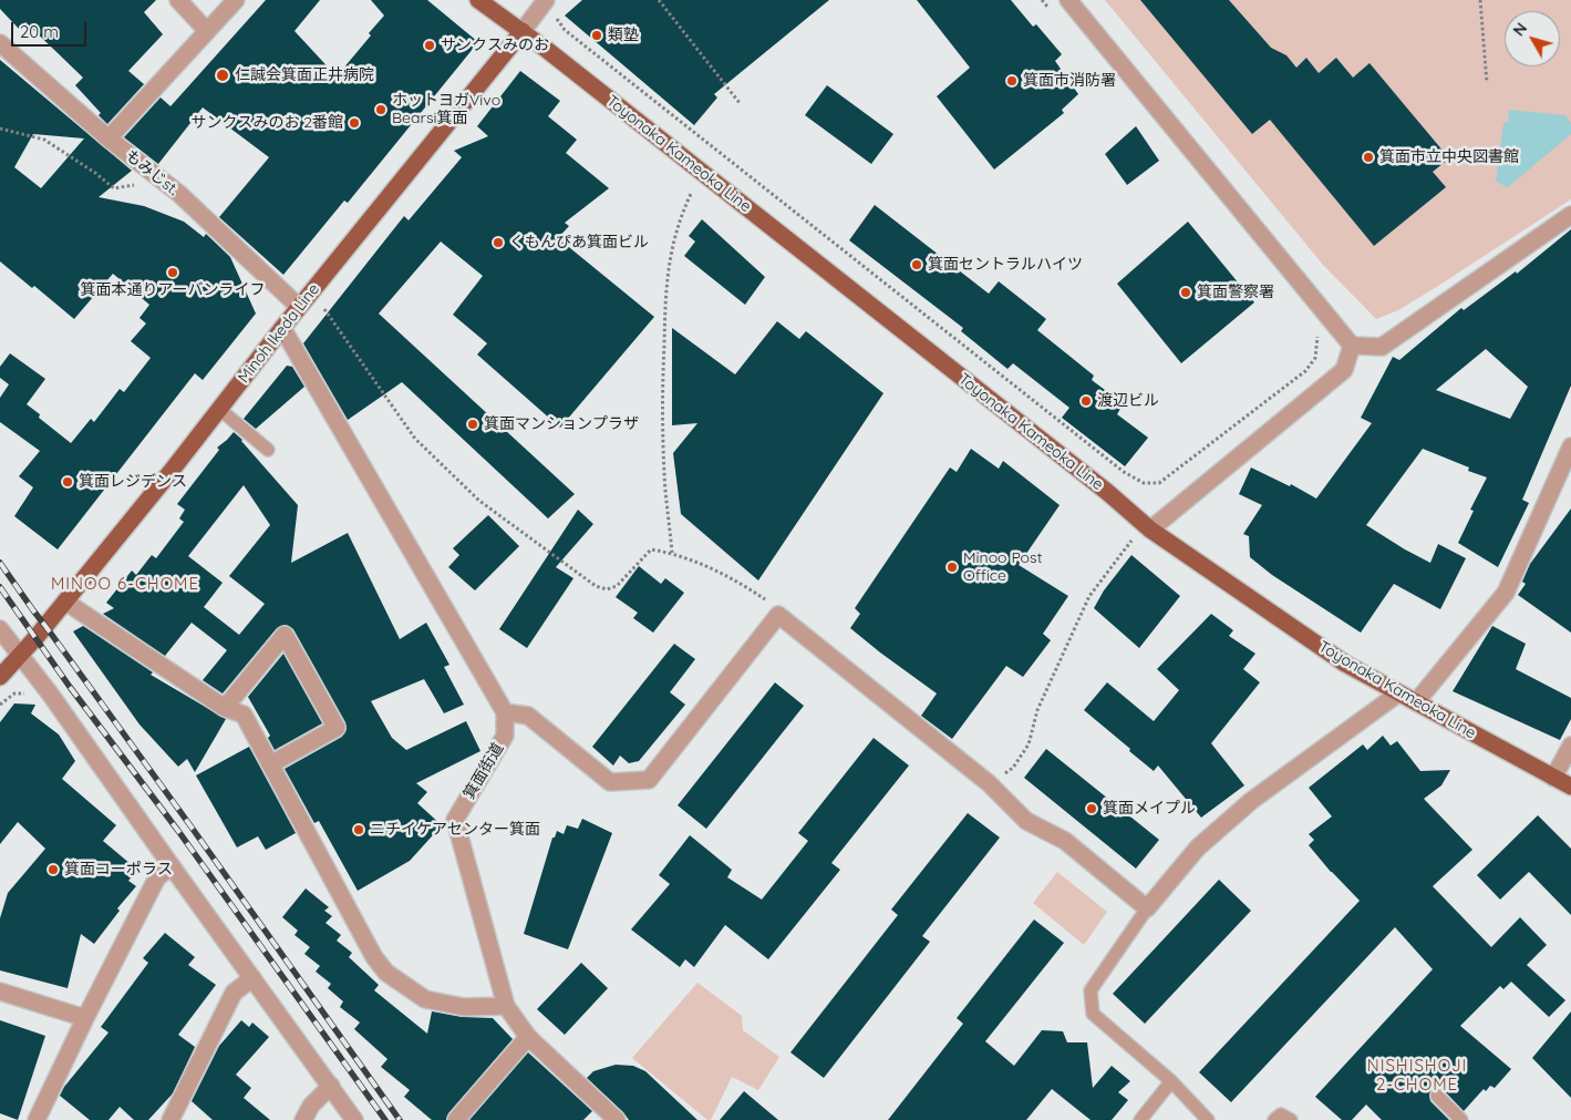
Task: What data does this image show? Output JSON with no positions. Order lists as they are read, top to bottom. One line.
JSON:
{"streets":{"main road":["Toyonaka Kameoka Line","Minoh Ikeda Line"],"street":["もみじst.","箕面街道"]},"crossings":[["Toyonaka Kameoka Line","Minoh Ikeda Line"],["もみじst.","Minoh Ikeda Line"]],"districts":["MINOO 6-CHOME","NISHISHOJI 2-CHOME"],"places":["類塾","サンクスみのお","仁誠会箕面正井病院","箕面市消防署","ホットヨガVivo Bearsi箕面","サンクスみのお 2番館","箕面市立中央図書館","くもんぴあ箕面ビル","箕面セントラルハイツ","箕面本通りアーバンライフ","箕面警察署","渡辺ビル","箕面マンションプラザ","箕面レジデンス","Minoo Post Office","箕面メイプル","ニチイケアセンター箕面","箕面コーポラス"],"scale_bar":"20 m","north":"top left"}
